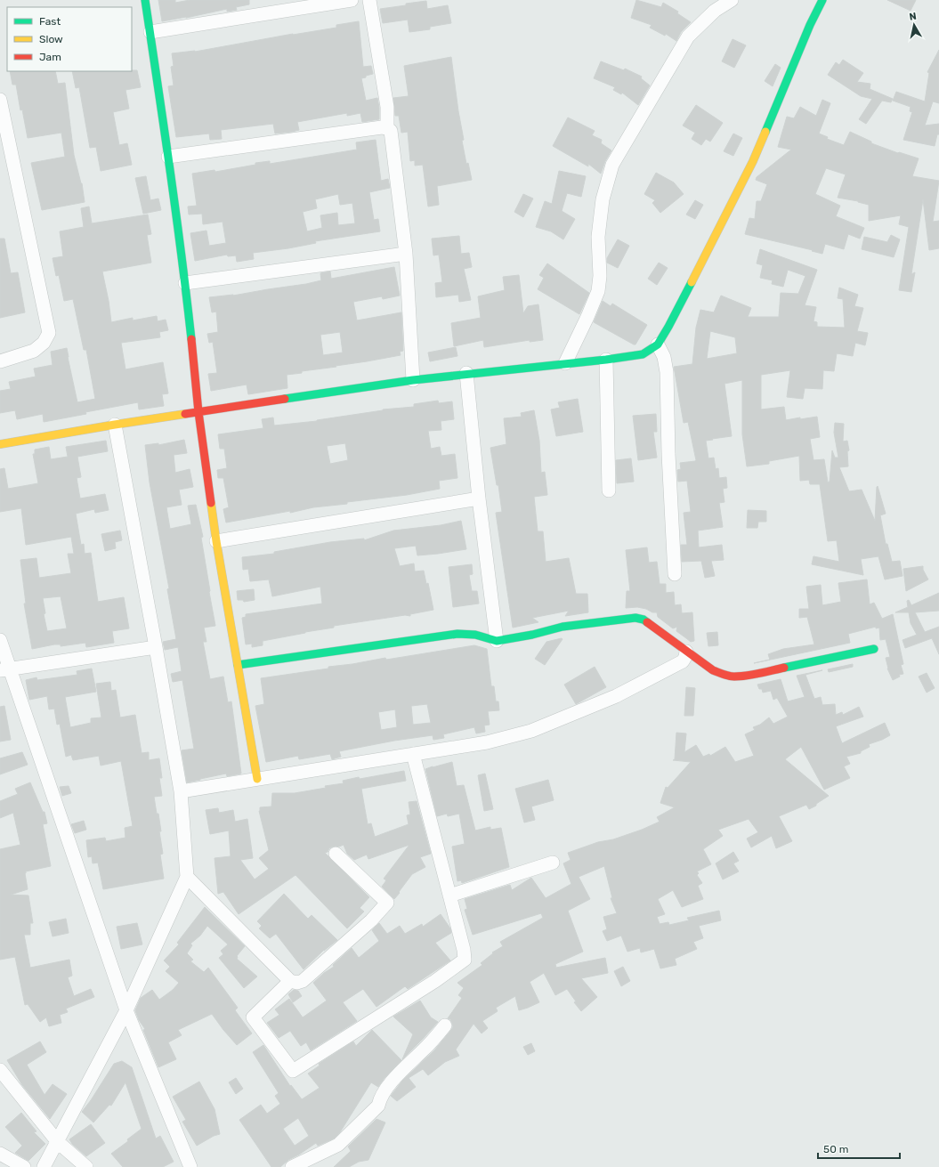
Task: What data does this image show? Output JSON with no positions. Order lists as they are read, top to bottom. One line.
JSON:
{"legend":["Fast","Slow","Jam"],"scale_bar":"50 m","north":"top"}
